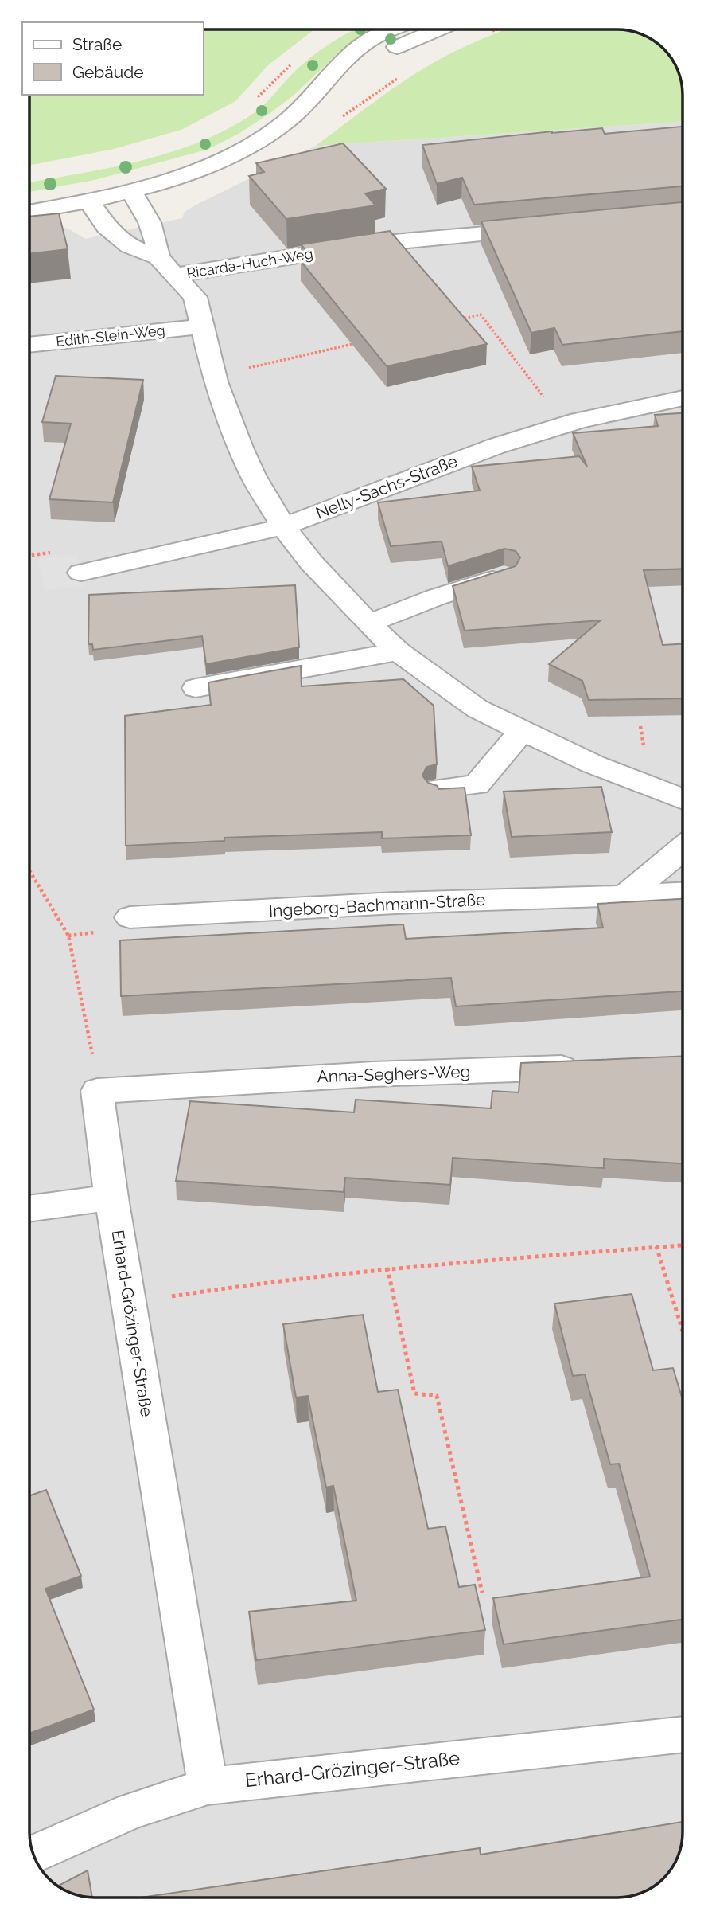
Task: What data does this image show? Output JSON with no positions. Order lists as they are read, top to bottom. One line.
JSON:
{"streets":{"street":["Ricarda-Huch-Weg","Edith-Stein-Weg","Nelly-Sachs-Straße","Ingeborg-Bachmann-Straße","Anna-Seghers-Weg","Erhard-Grözinger-Straße"]},"crossings":[["Anna-Seghers-Weg","Erhard-Grözinger-Straße"]],"legend":["Straße","Gebäude"]}
